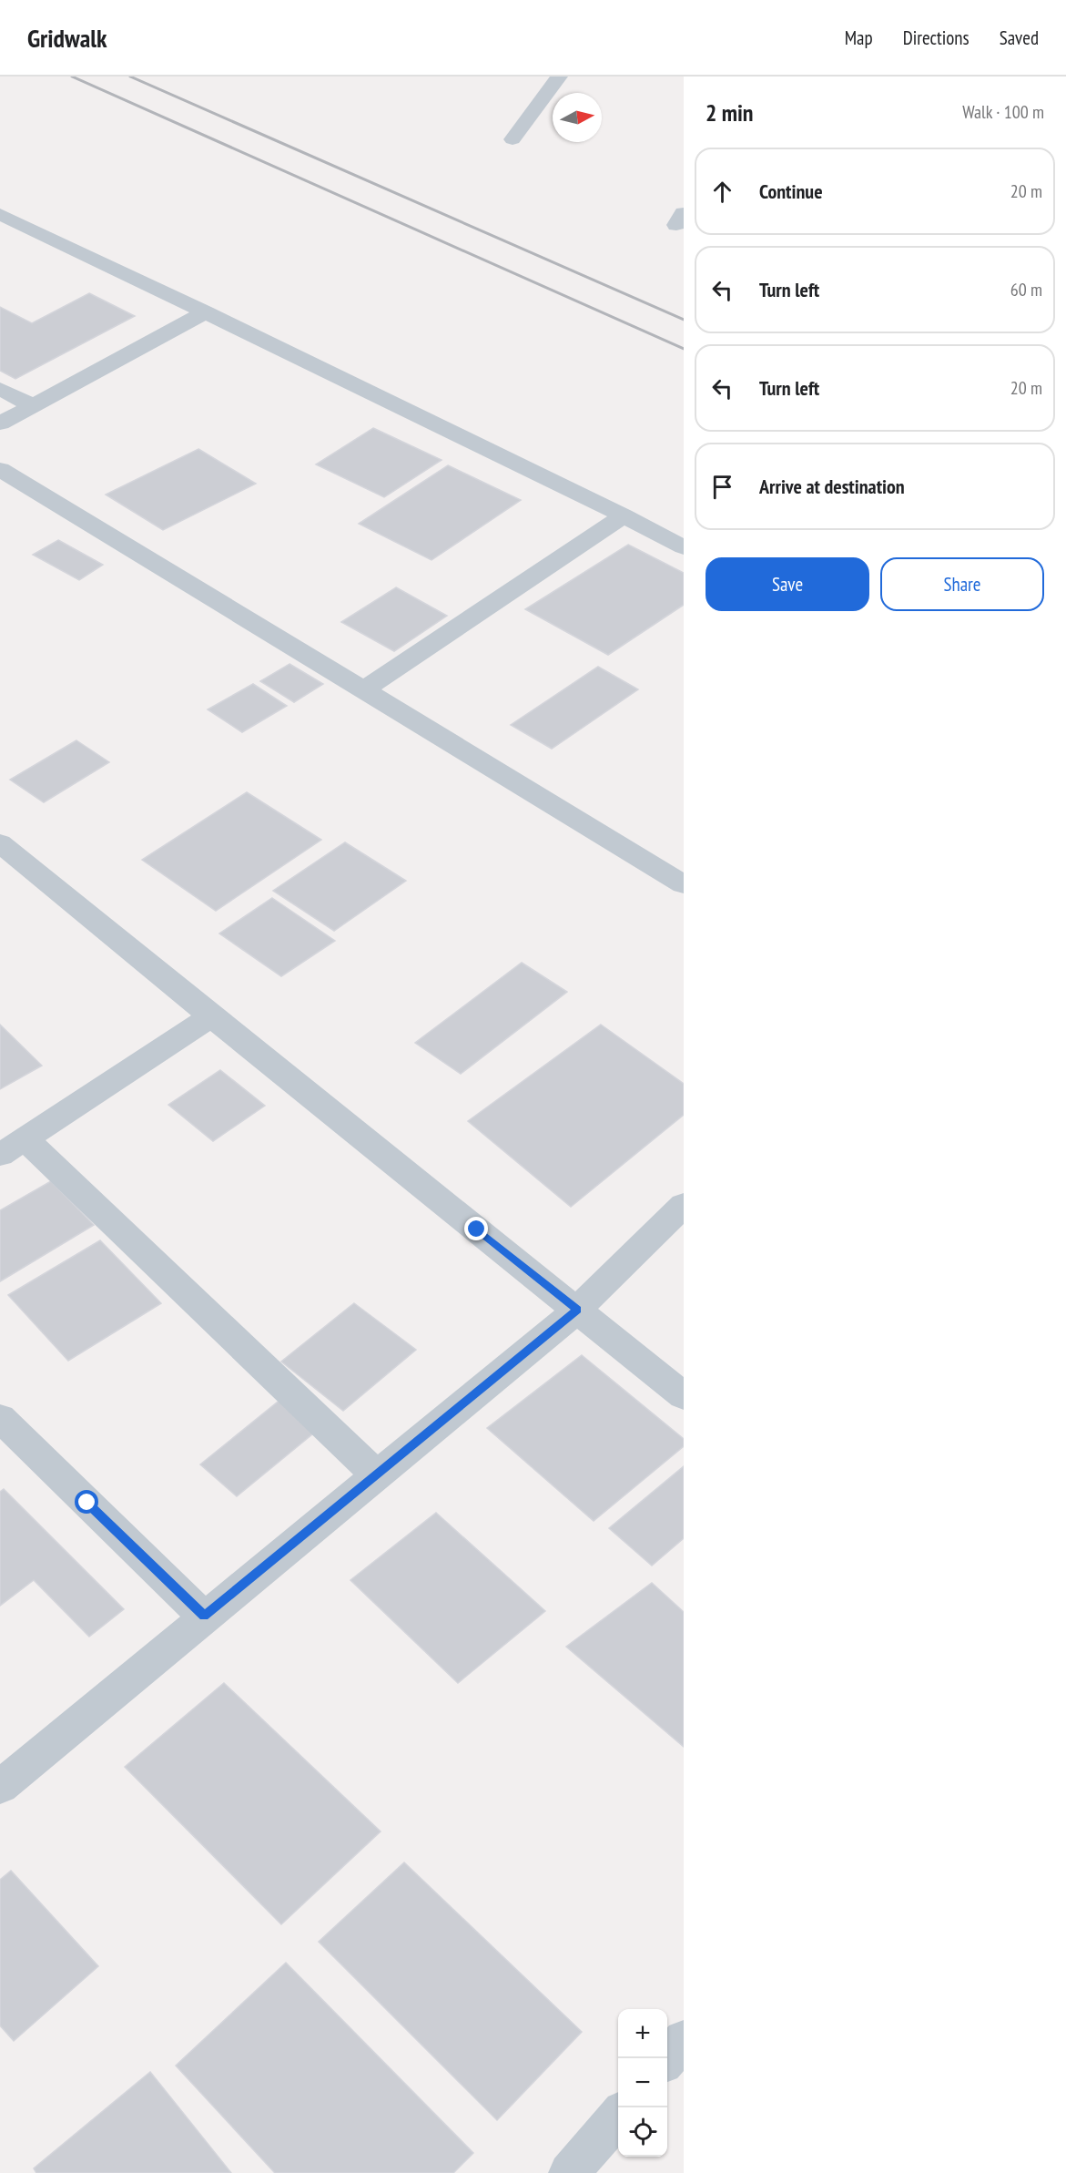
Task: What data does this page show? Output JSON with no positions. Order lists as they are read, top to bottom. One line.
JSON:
{"north":"right","page":{"header":"Gridwalk","nav":["Map","Directions","Saved"],"heading":["2 min","Walk · 100 m"],"list":[["Continue","20 m"],["Turn left","60 m"],["Turn left","20 m"],"Arrive at destination"],"buttons":["Save","Share"],"map_buttons":["+","−"]}}
